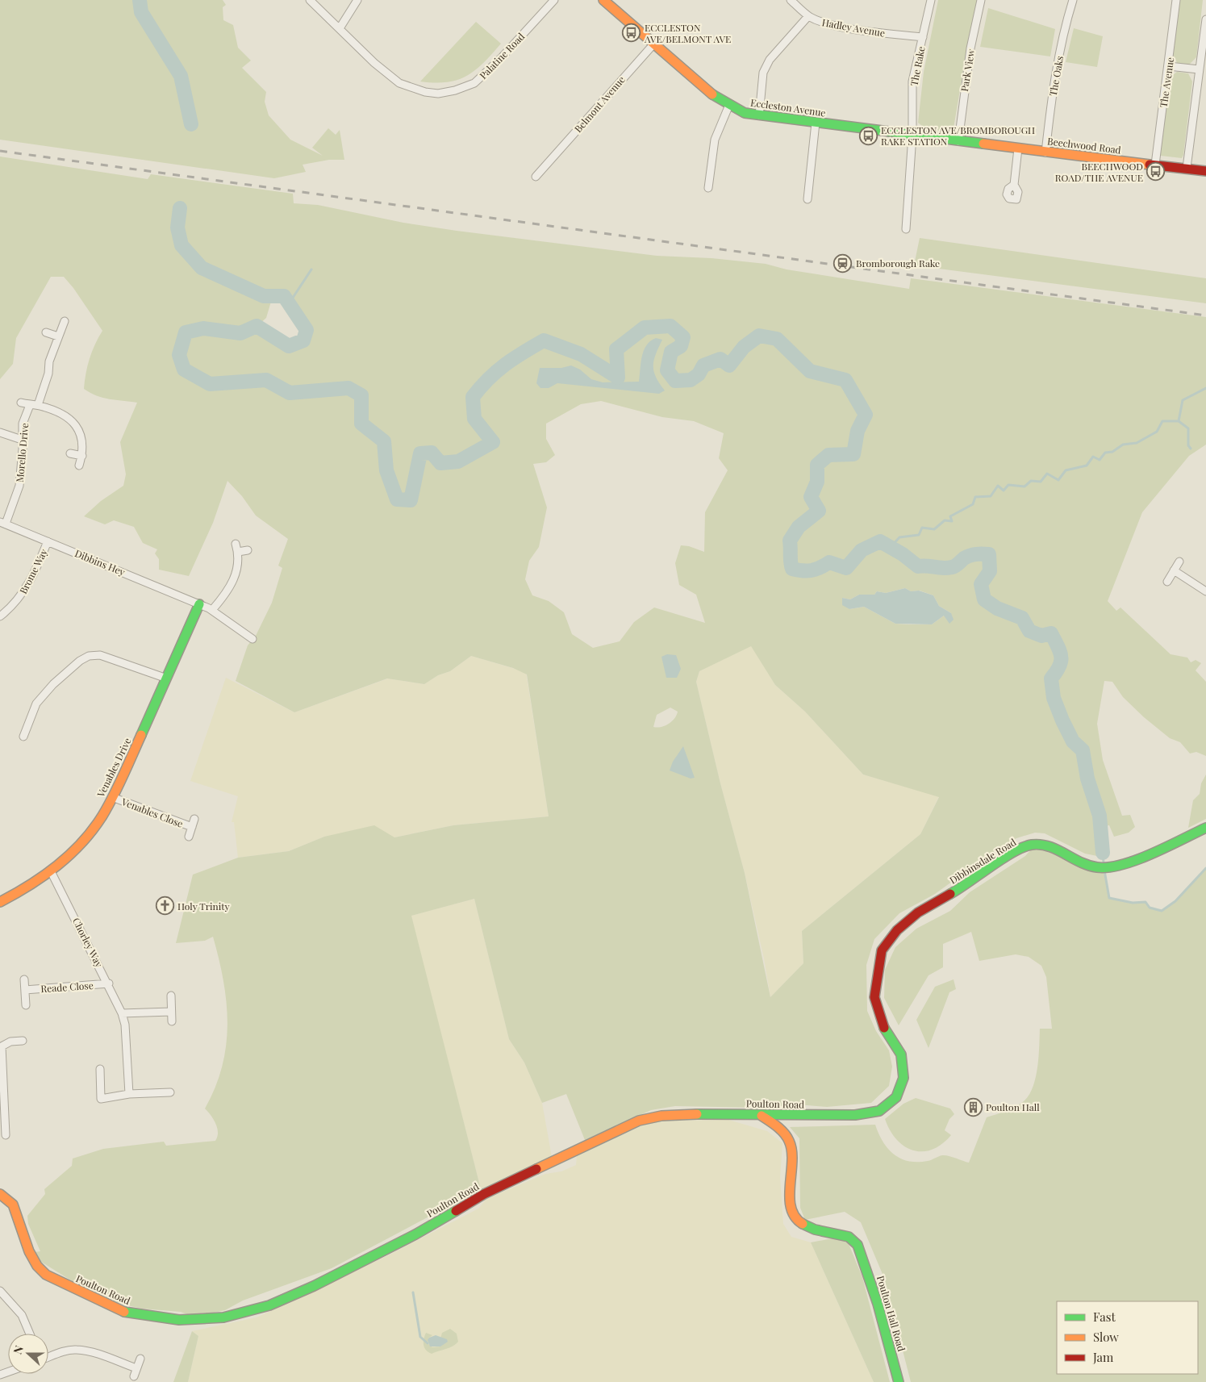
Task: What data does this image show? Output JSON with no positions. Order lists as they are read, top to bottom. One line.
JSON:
{"streets":{"street":["Hadley Avenue","Palatine Road","The Rake","Park View","The Oaks","The Avenue","Belmont Avenue","Eccleston Avenue","Beechwood Road","Morello Drive","Dibbins Hey","Brome Way","Venables Drive","Venables Close","Dibbinsdale Road","Chorley Way","Reade Close","Poulton Road","Poulton Hall Road"]},"crossings":[["Hadley Avenue","The Rake"],["The Rake","Eccleston Avenue"],["The Rake","Beechwood Road"],["Park View","Beechwood Road"],["The Oaks","Beechwood Road"],["The Avenue","Beechwood Road"],["Belmont Avenue","Eccleston Avenue"],["Eccleston Avenue","Beechwood Road"],["Morello Drive","Dibbins Hey"],["Dibbins Hey","Brome Way"],["Dibbins Hey","Venables Drive"],["Venables Drive","Venables Close"],["Venables Drive","Chorley Way"],["Dibbinsdale Road","Poulton Road"],["Chorley Way","Reade Close"],["Poulton Road","Poulton Hall Road"]],"places":{"bus stop":["ECCLESTON AVE/BELMONT AVE","ECCLESTON AVE/BROMBOROUGH RAKE STATION","BEECHWOOD ROAD/THE AVENUE"],"station":["Bromborough Rake"],"church":["Holy Trinity"],"building":["Poulton Hall"]},"legend":["Fast","Slow","Jam"],"north":"left"}
